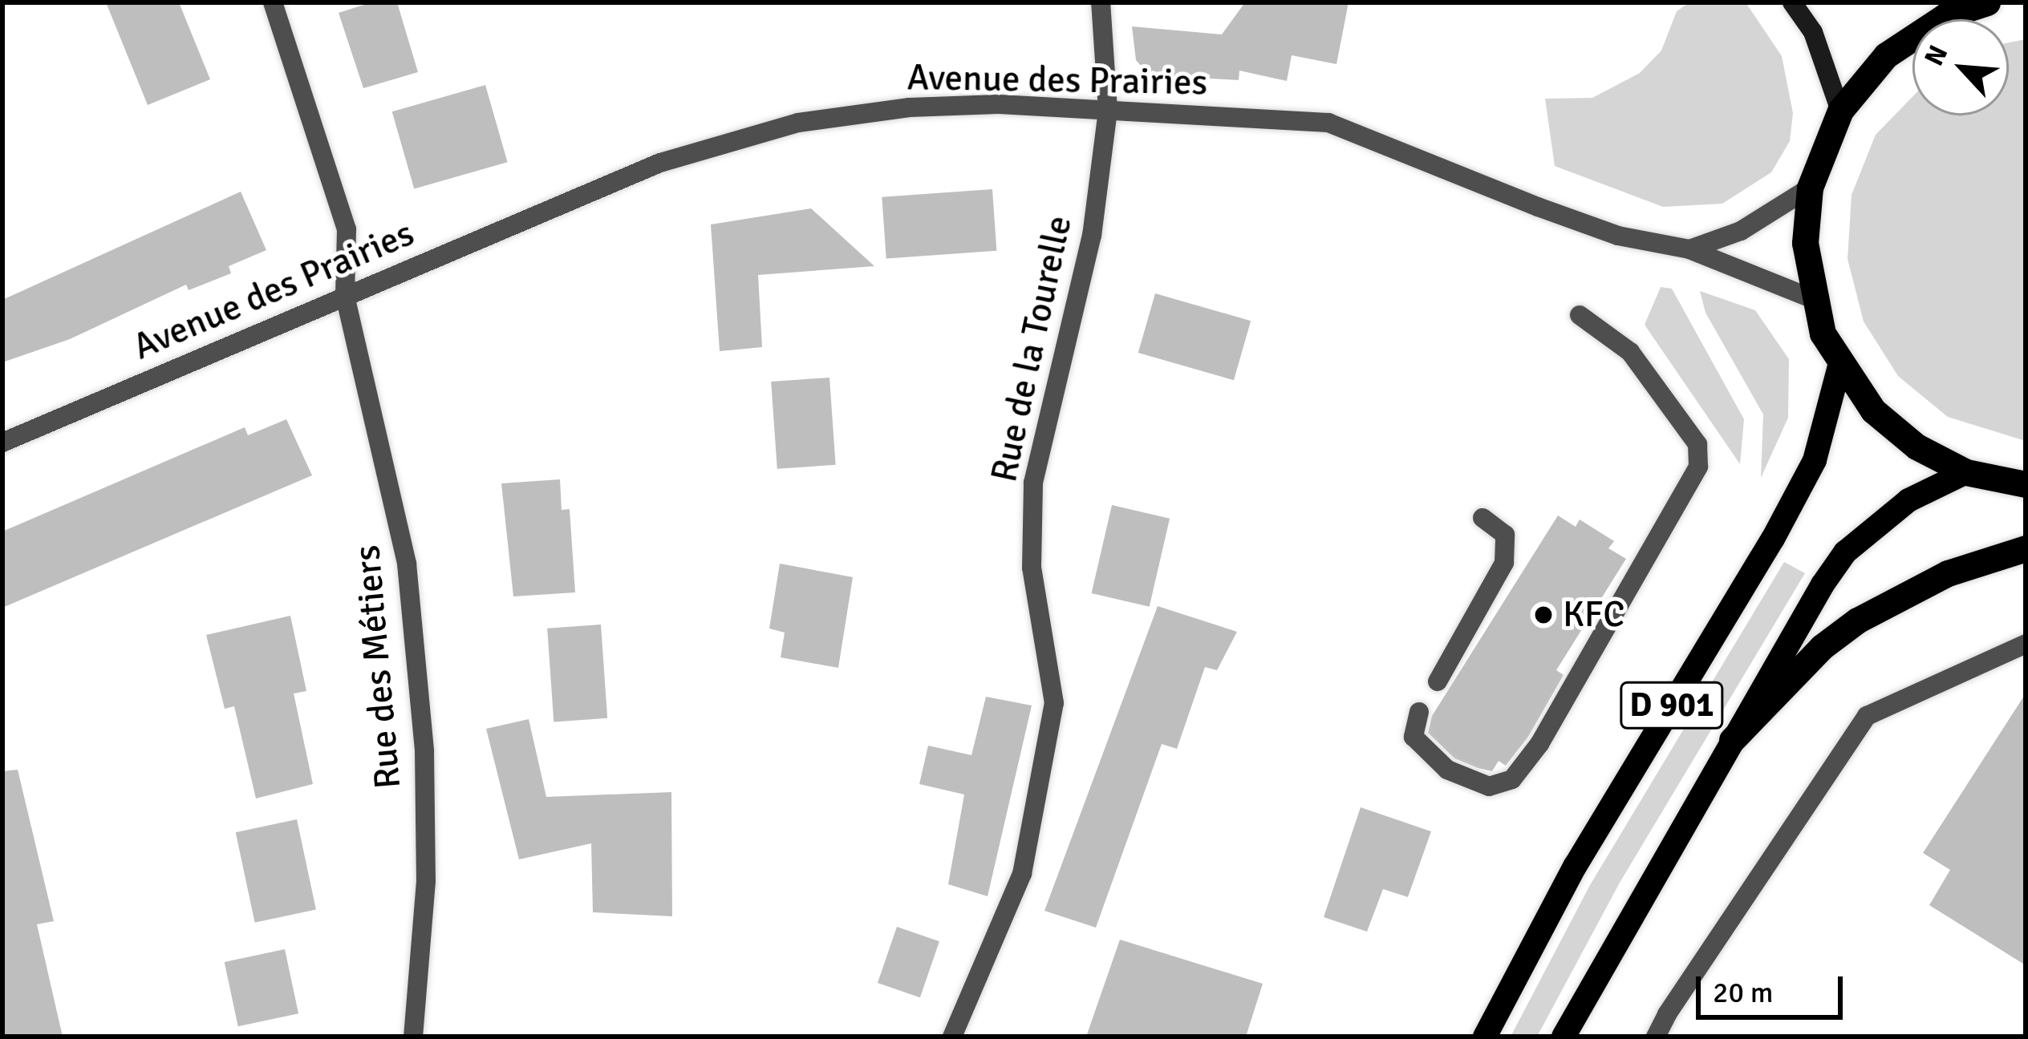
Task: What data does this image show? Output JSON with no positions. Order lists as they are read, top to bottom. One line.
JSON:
{"streets":{"main road":["D 901"],"street":["Avenue des Prairies","Rue de la Tourelle","Rue des Métiers"]},"crossings":[["Avenue des Prairies","Rue de la Tourelle"],["Avenue des Prairies","Rue des Métiers"]],"places":["KFC"],"scale_bar":"20 m","north":"top left"}
